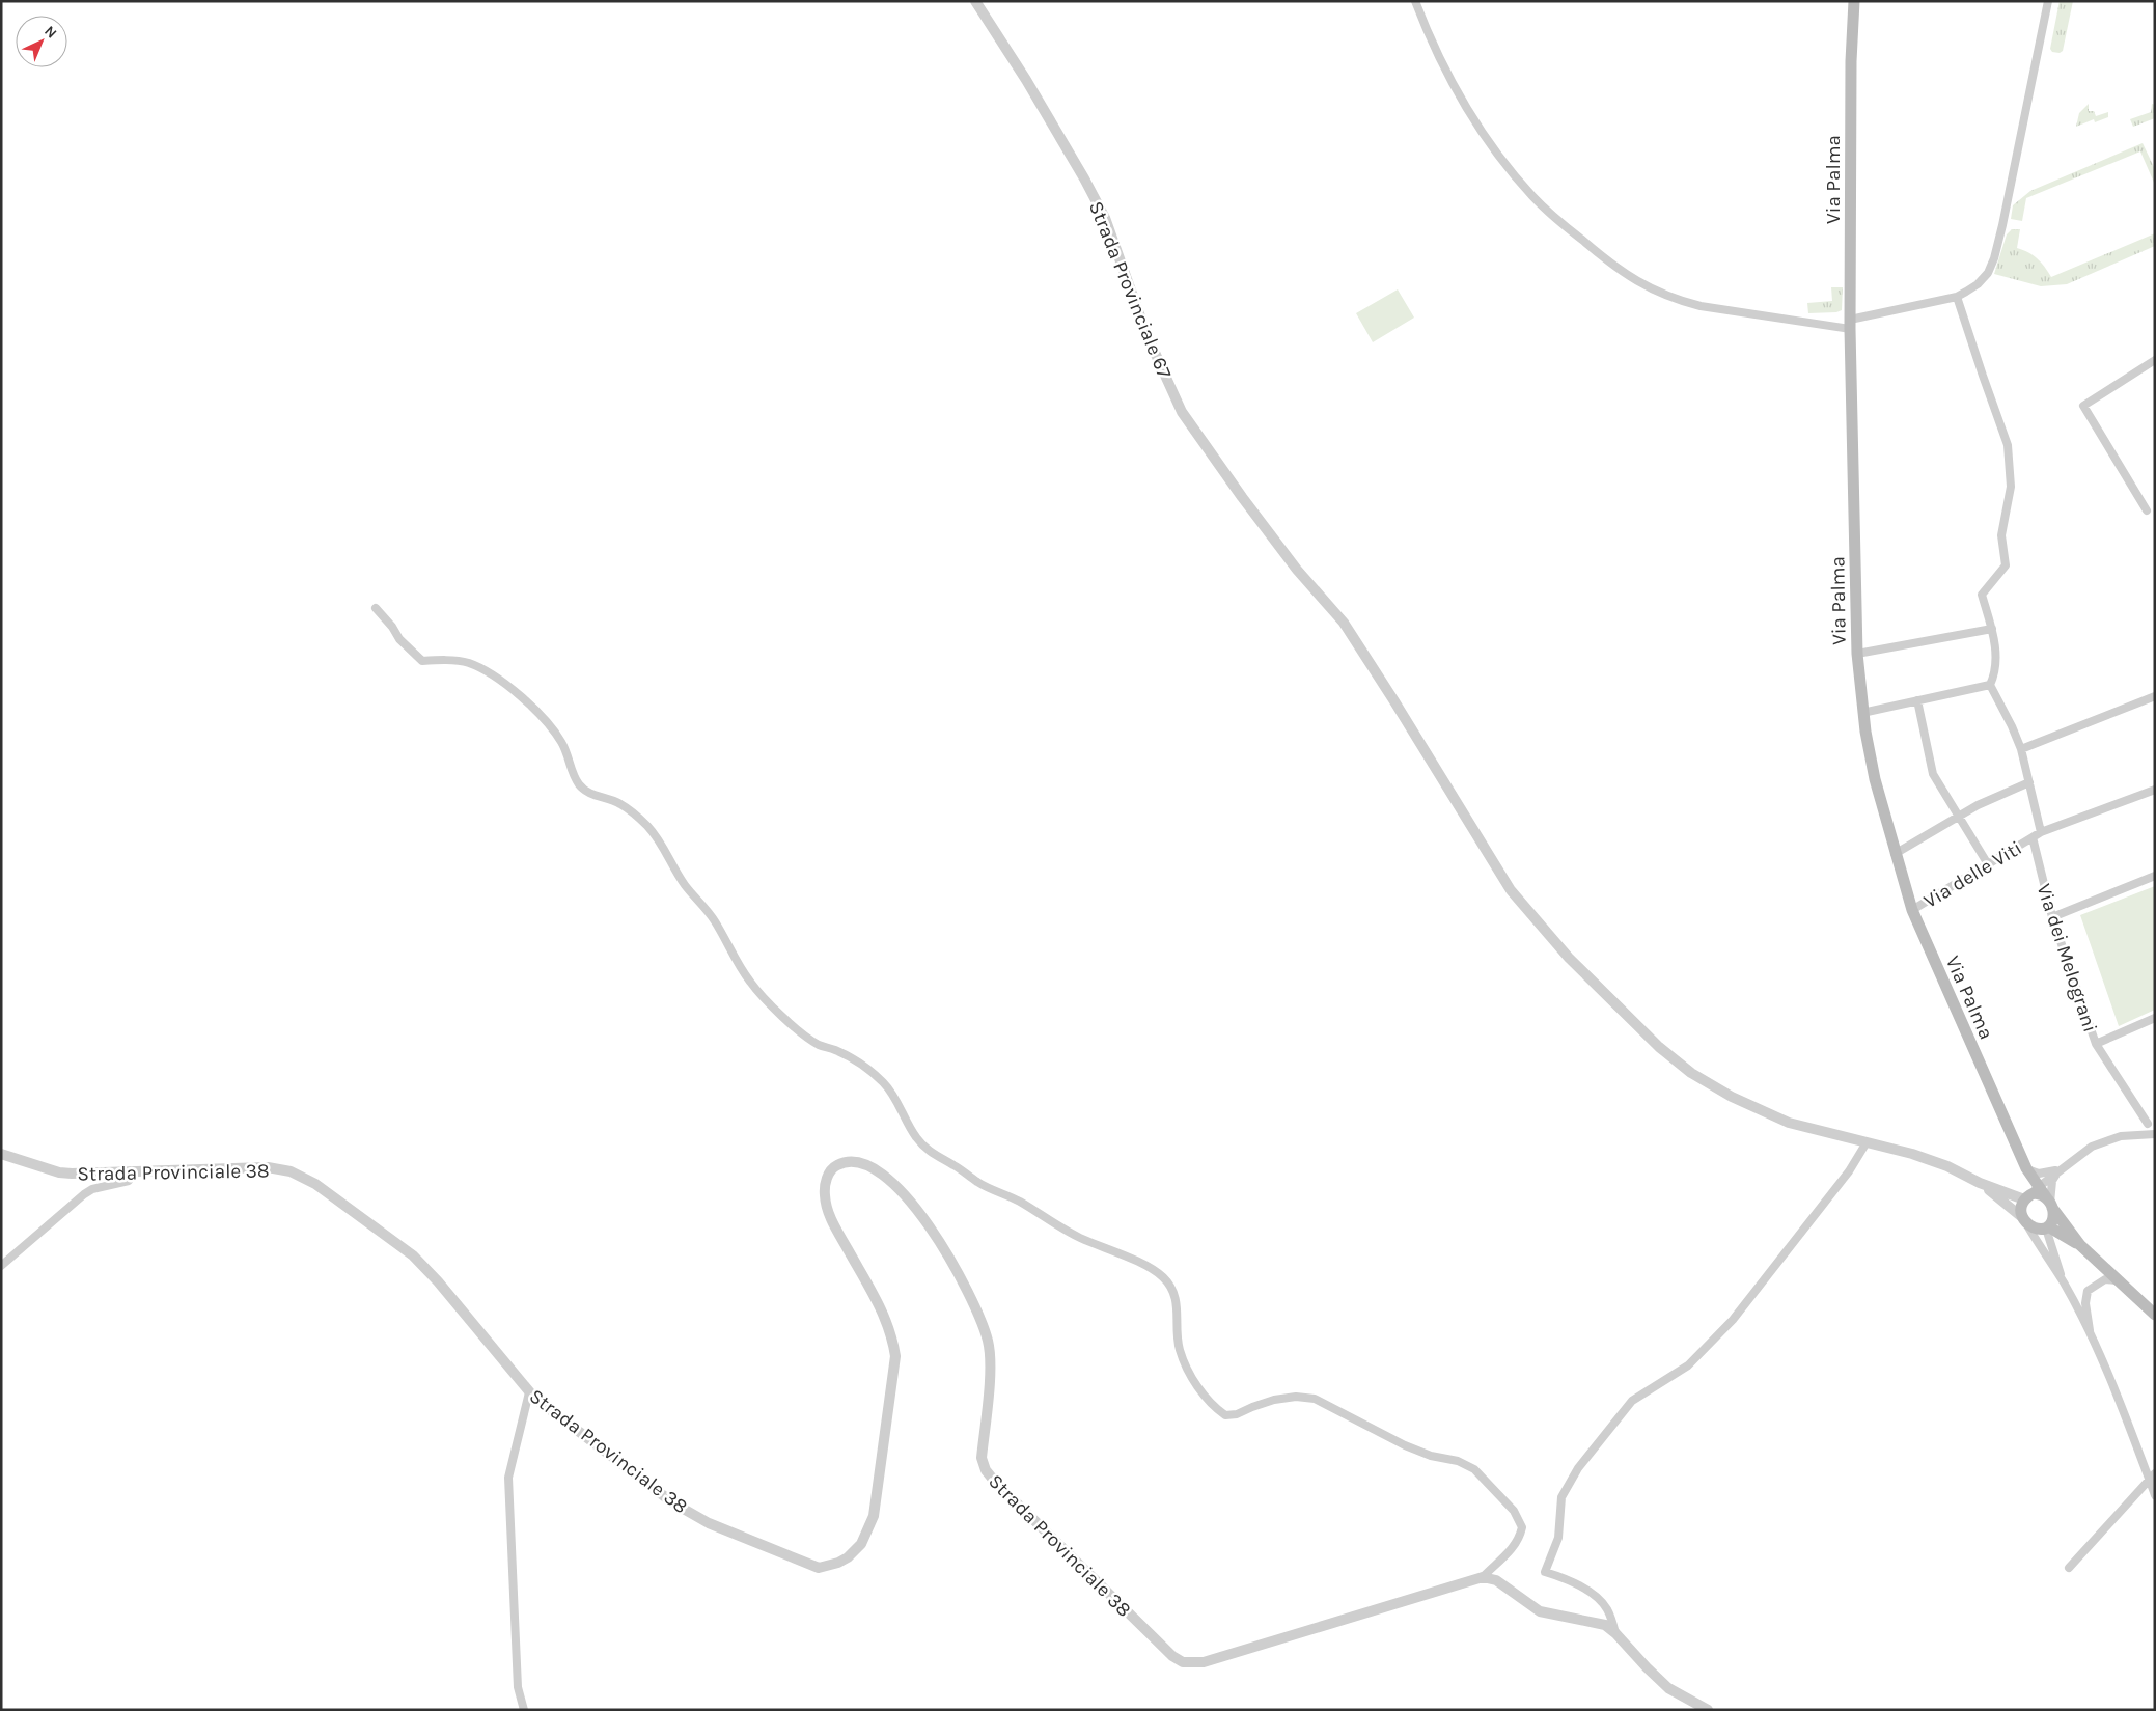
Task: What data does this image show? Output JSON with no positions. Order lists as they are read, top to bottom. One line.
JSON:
{"streets":{"main road":["Via Palma"],"street":["Strada Provinciale 67","Via delle Viti","Via dei Melograni","Strada Provinciale 38"]},"crossings":[["Via Palma","Via delle Viti"],["Via delle Viti","Via dei Melograni"]],"north":"top right"}
